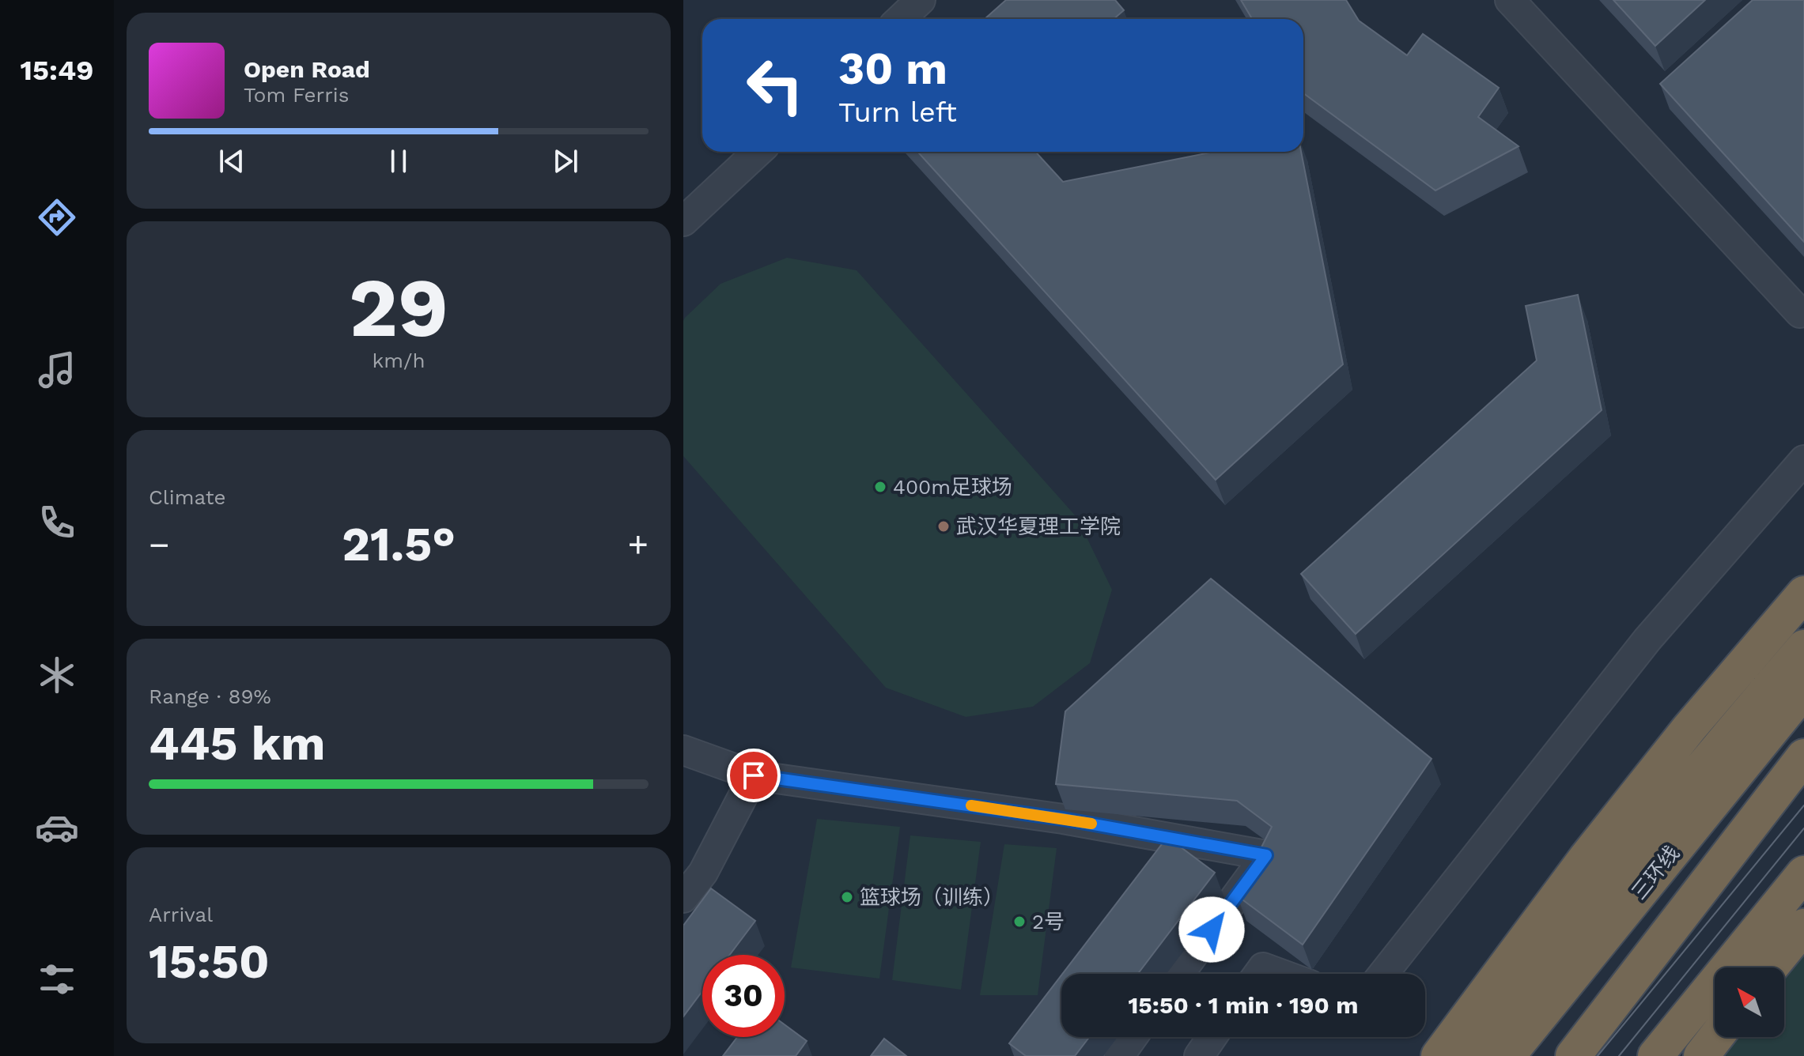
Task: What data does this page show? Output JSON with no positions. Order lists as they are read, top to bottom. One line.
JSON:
{"streets":{"highway":["三环线"]},"places":["400m足球场","武汉华夏理工学院","篮球场（训练）","2号"],"north":"top left","page":{"tabs":"15:49","turn":["30 m","Turn left"],"song":["Open Road","Tom Ferris"],"tile":[["29","km/h"],"Climate",["Range · 89%","445 km"],["Arrival","15:50"]],"heat":["−","21.5°","+"],"limit":"30","trip":"15:50 · 1 min · 190 m"}}
